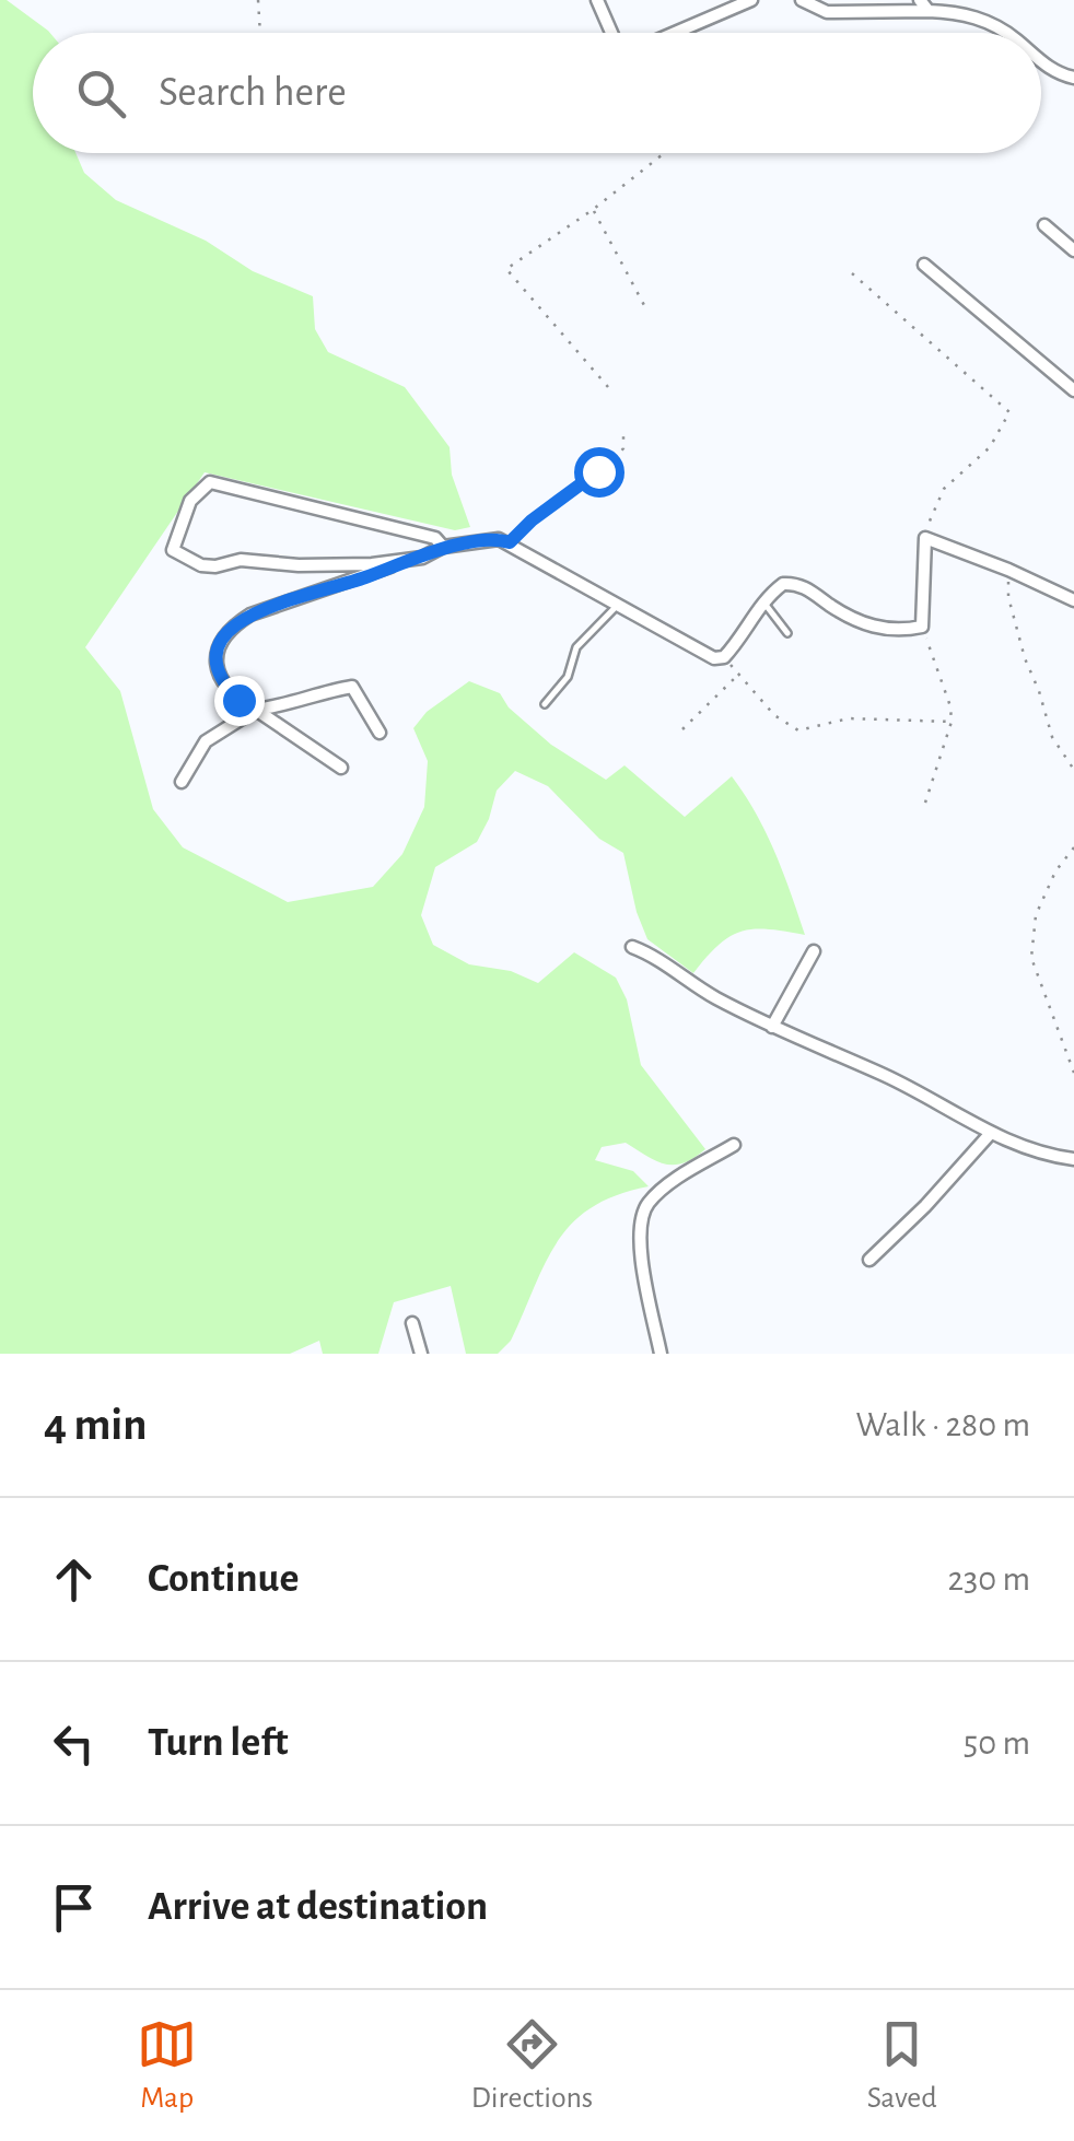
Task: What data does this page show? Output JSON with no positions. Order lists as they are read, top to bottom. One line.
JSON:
{"page":{"search":"Search here","heading":["4 min","Walk · 280 m"],"list":[["Continue","230 m"],["Turn left","50 m"],"Arrive at destination"],"nav":["Map","Directions","Saved"]}}
